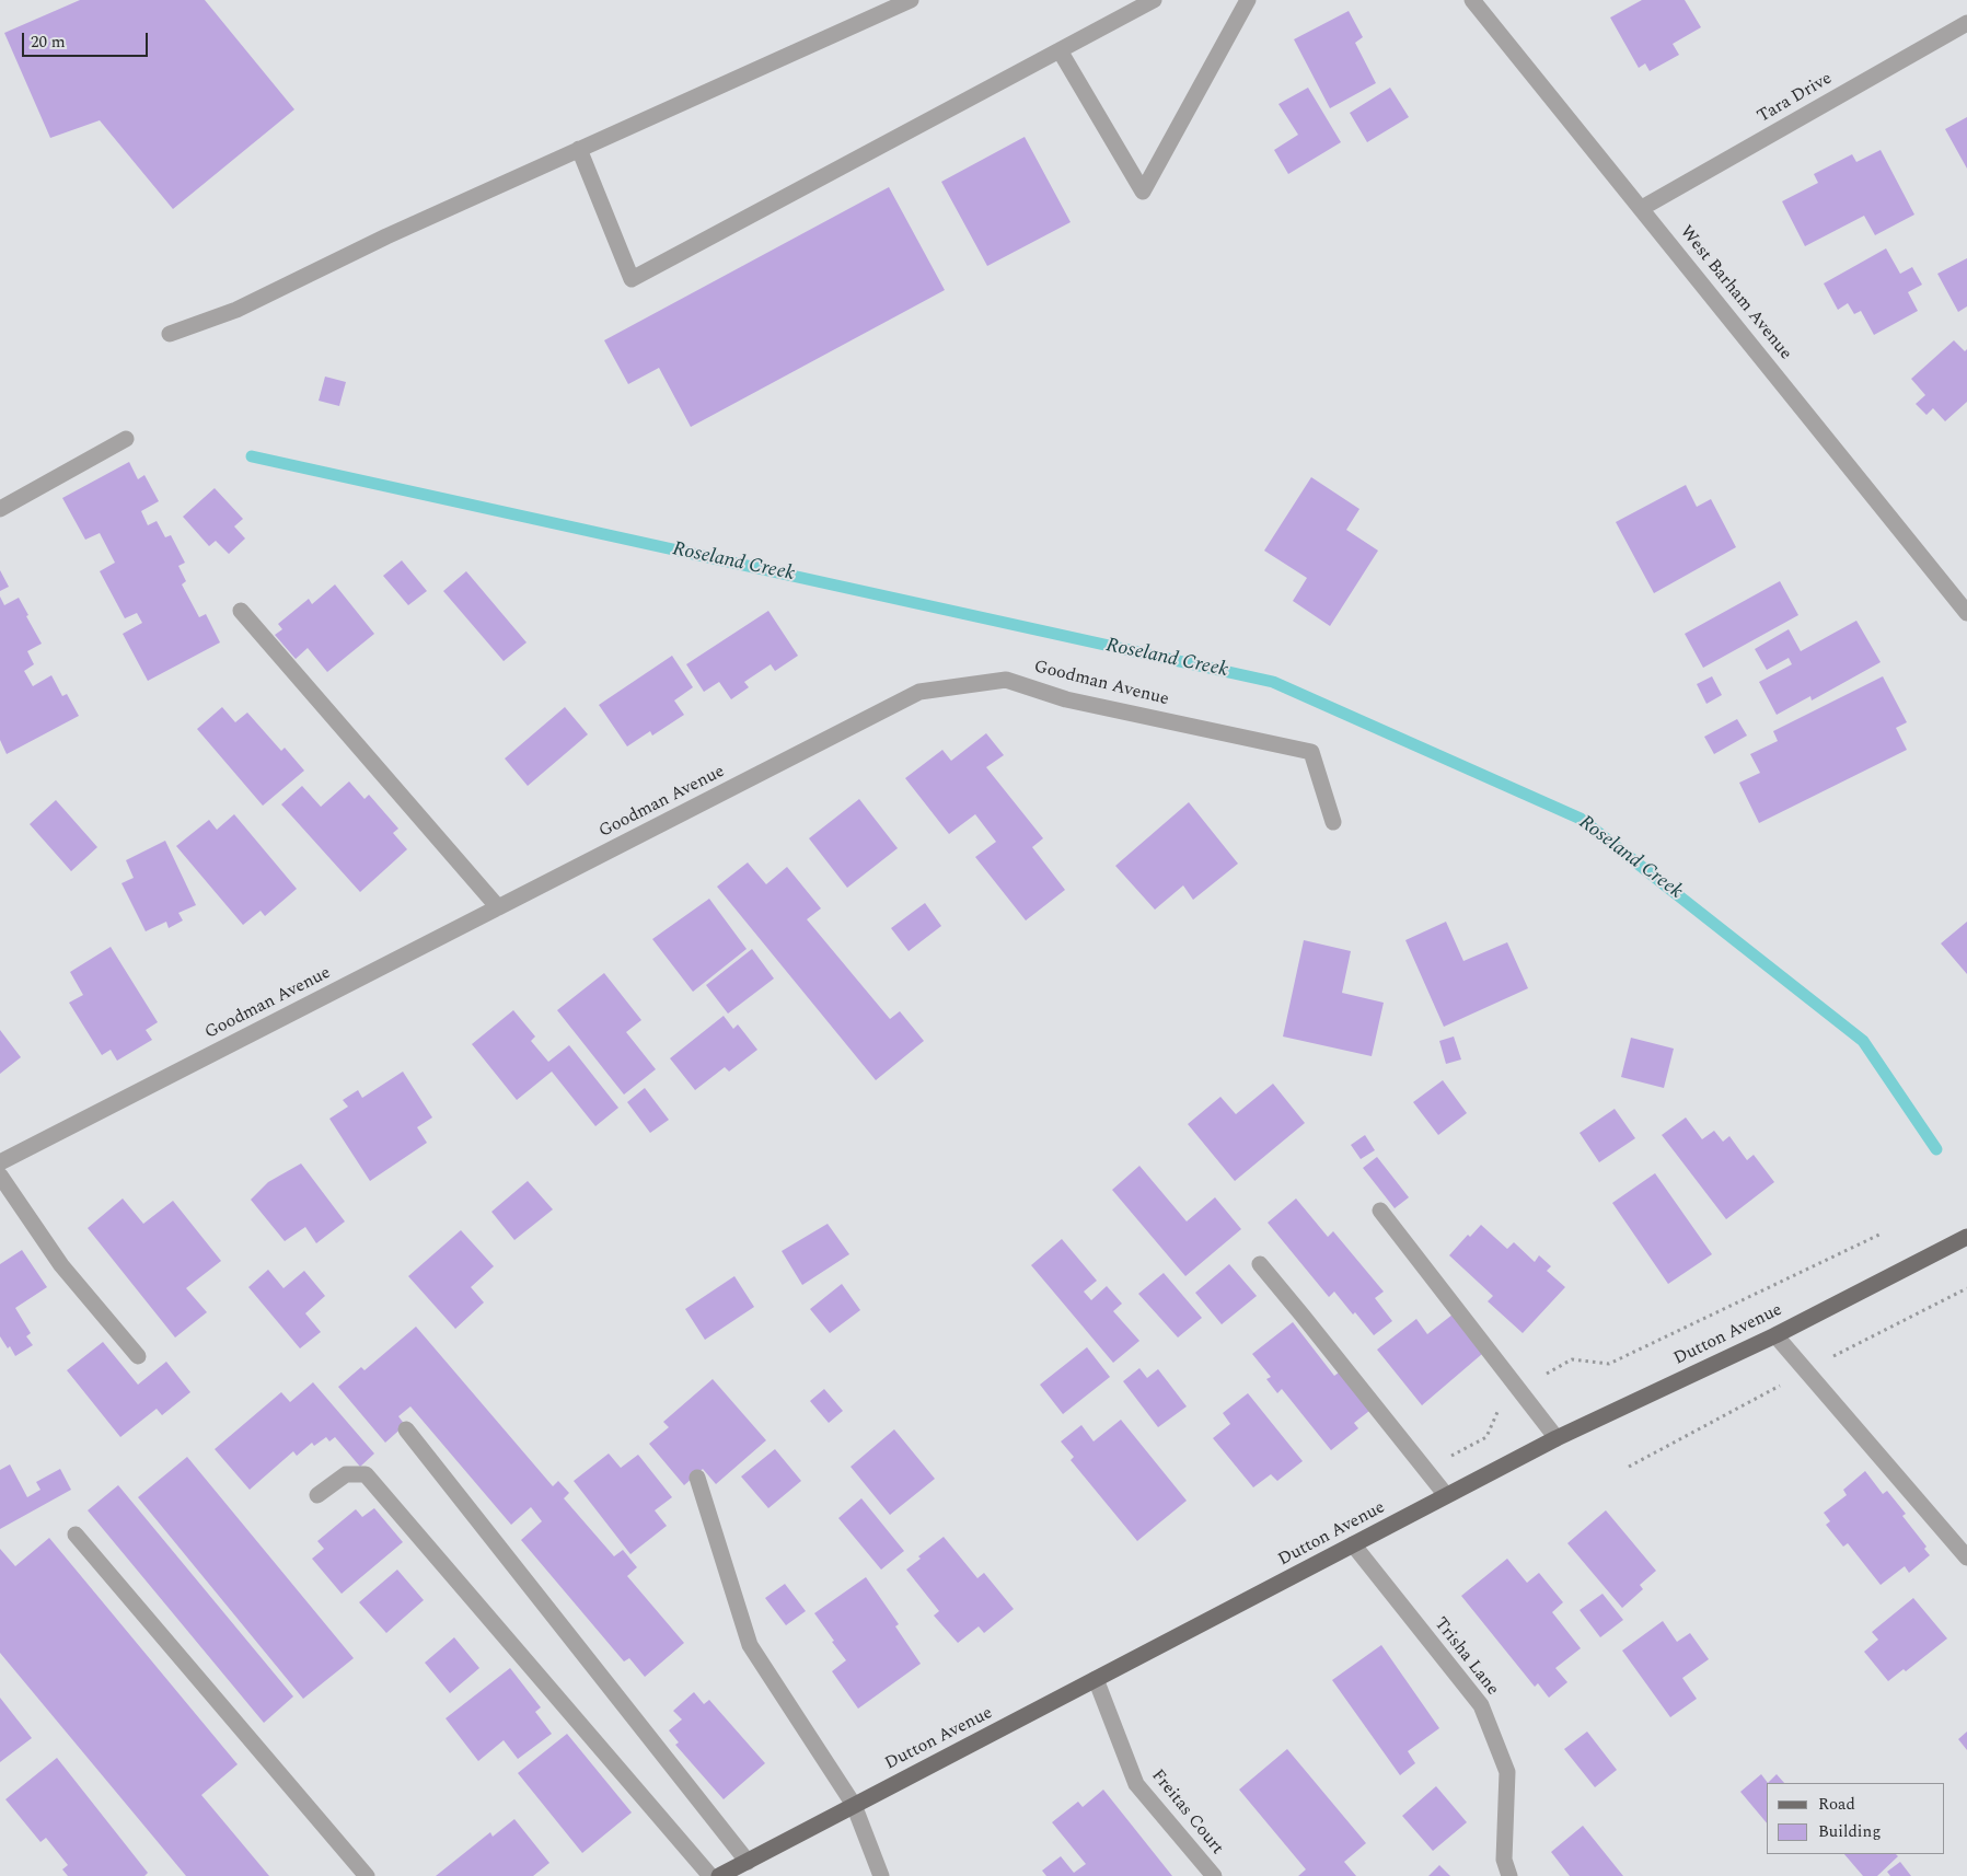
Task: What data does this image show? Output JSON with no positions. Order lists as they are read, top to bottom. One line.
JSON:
{"streets":{"main road":["Dutton Avenue"],"street":["Tara Drive","West Barham Avenue","Goodman Avenue","Trisha Lane","Freitas Court"]},"crossings":[["Tara Drive","West Barham Avenue"],["Dutton Avenue","Trisha Lane"],["Dutton Avenue","Freitas Court"]],"water":["Roseland Creek"],"legend":["Road","Building"],"scale_bar":"20 m"}
